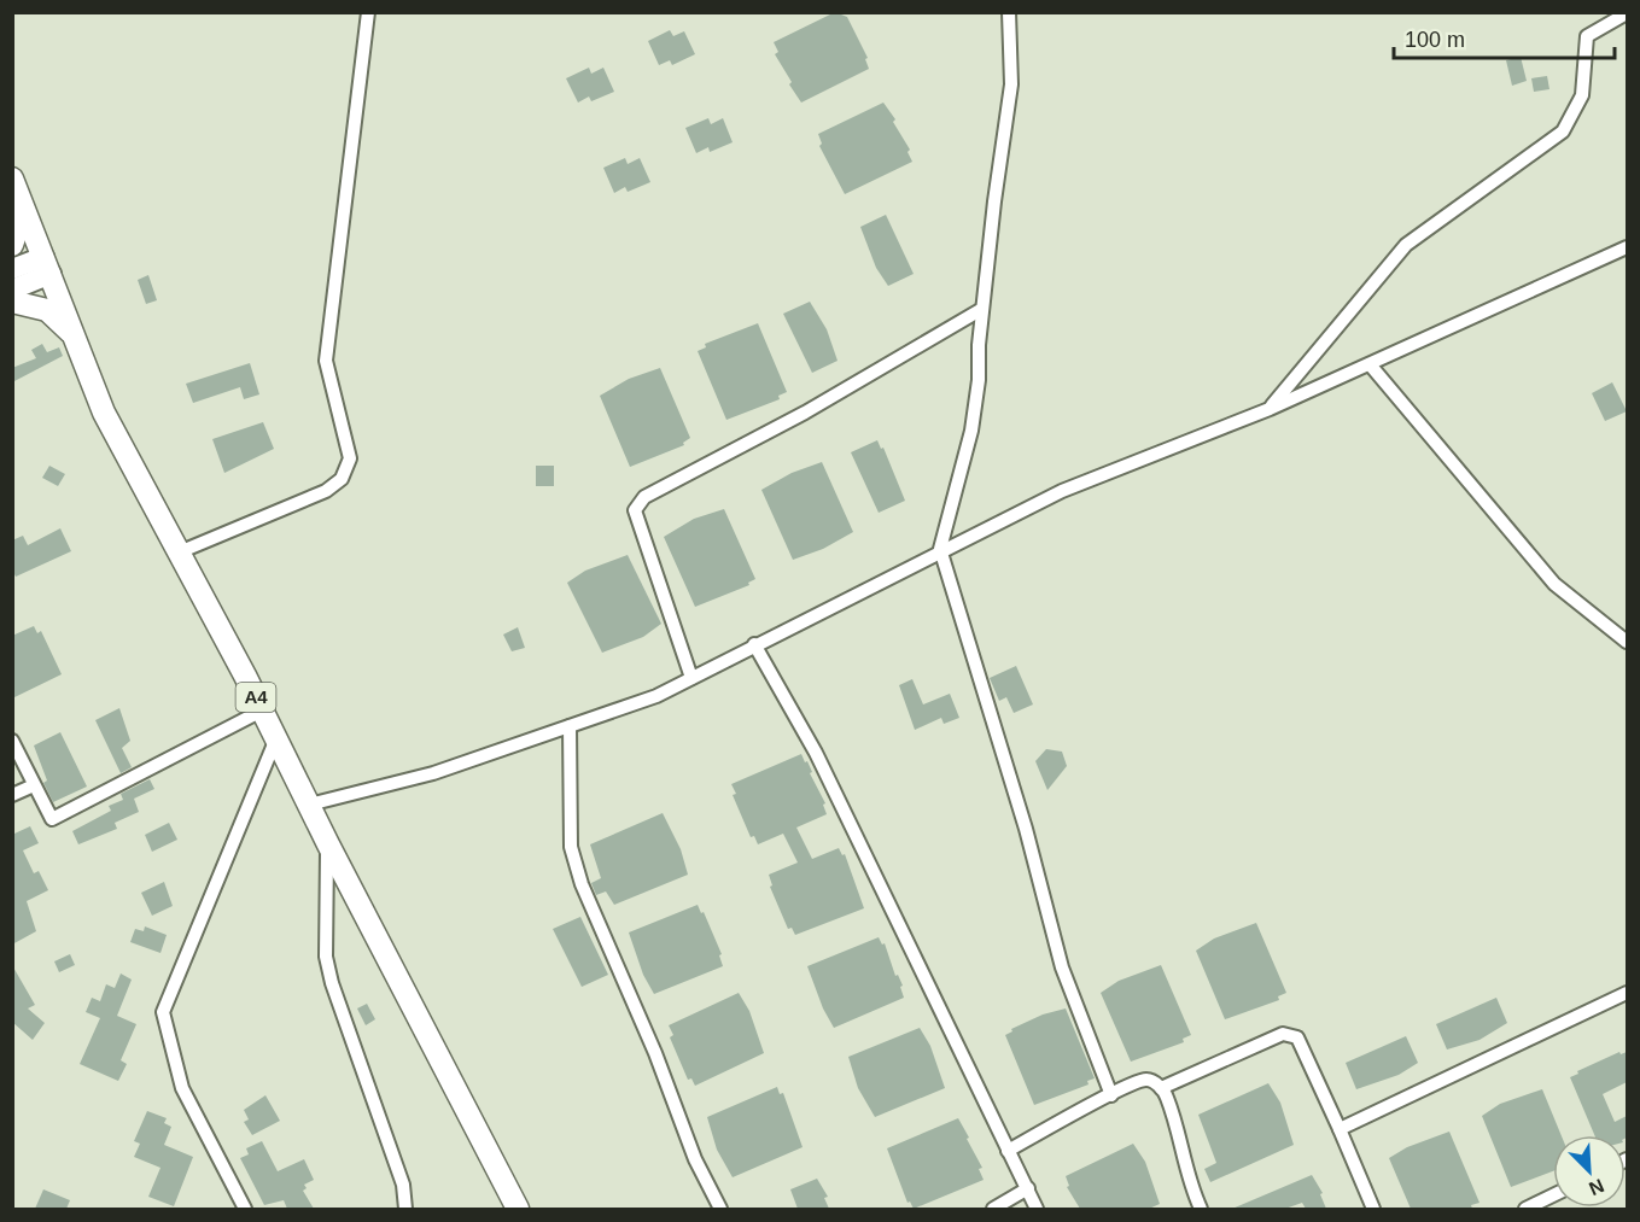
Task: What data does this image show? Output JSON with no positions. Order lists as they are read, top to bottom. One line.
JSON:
{"streets":{"highway":["A4"]},"scale_bar":"100 m","north":"bottom right"}
